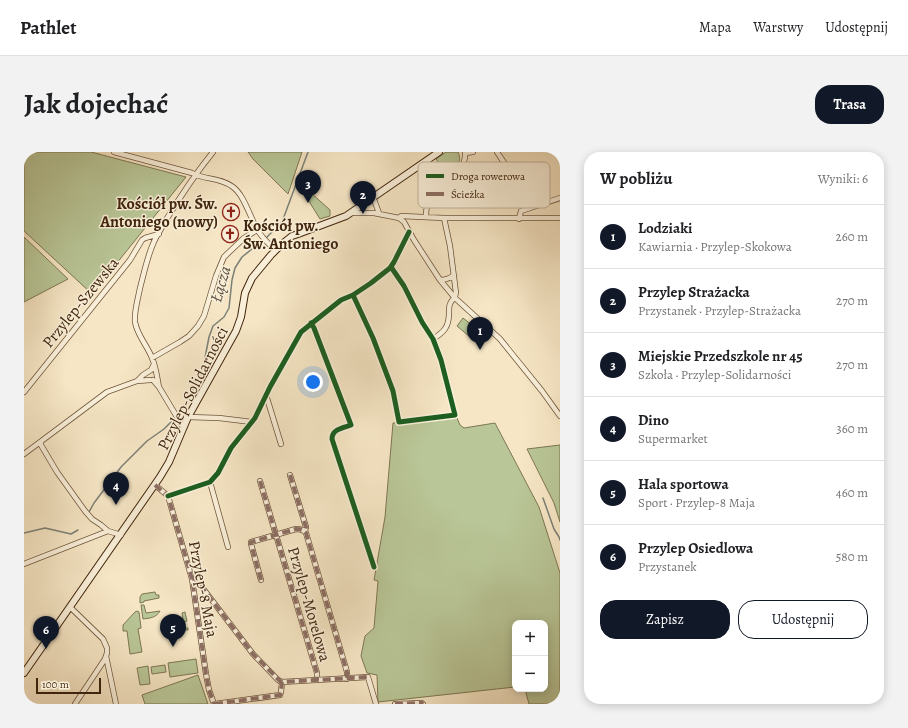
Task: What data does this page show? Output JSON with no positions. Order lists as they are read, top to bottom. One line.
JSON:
{"streets":{"main road":["Przylep-Solidarności"],"street":["Przylep-Szewska","Przylep-8 Maja","Przylep-Morelowa"]},"water":["Łącza"],"places":{"church":["Kościół pw. Św. Antoniego (nowy)","Kościół pw. Św. Antoniego"]},"legend":["Droga rowerowa","Ścieżka"],"scale_bar":"100 m","page":{"header":"Pathlet","nav":["Mapa","Warstwy","Udostępnij"],"title":"Jak dojechać","buttons":["Trasa",["Zapisz","Udostępnij"]],"heading":["W pobliżu","Wyniki: 6"],"pins":["3","2","1","4","5","6"],"list":[{"mark":"1","name":"Lodziaki","note":"Kawiarnia · Przylep-Skokowa","value":"260 m"},{"mark":"2","name":"Przylep Strażacka","note":"Przystanek · Przylep-Strażacka","value":"270 m"},{"mark":"3","name":"Miejskie Przedszkole nr 45","note":"Szkoła · Przylep-Solidarności","value":"270 m"},{"mark":"4","name":"Dino","note":"Supermarket","value":"360 m"},{"mark":"5","name":"Hala sportowa","note":"Sport · Przylep-8 Maja","value":"460 m"},{"mark":"6","name":"Przylep Osiedlowa","note":"Przystanek","value":"580 m"}],"map_buttons":["+","−"],"scale":"100 m"}}
